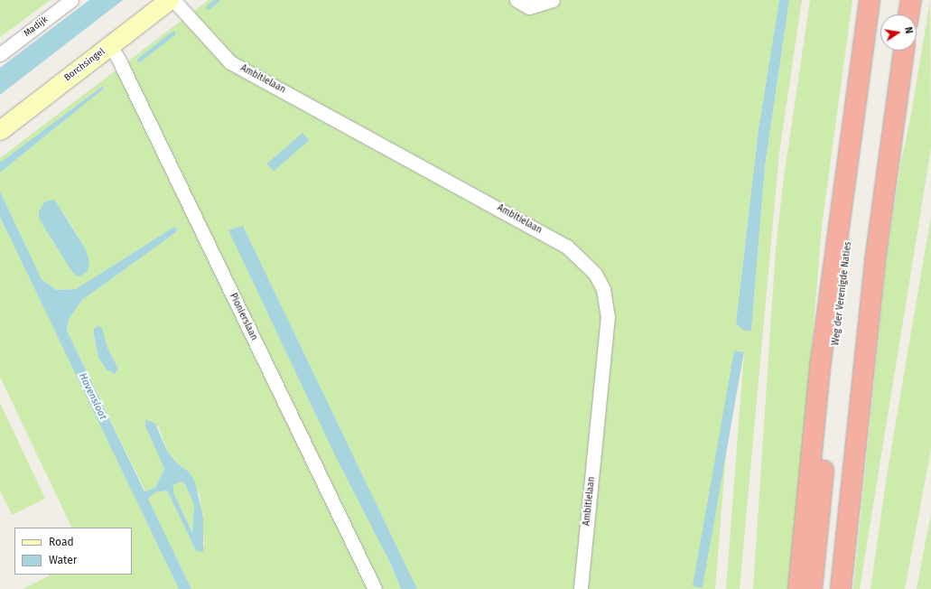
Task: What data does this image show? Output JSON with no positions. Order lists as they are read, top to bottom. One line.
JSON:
{"streets":{"highway":["Weg der Verenigde Naties"],"main road":["Borchsingel"],"street":["Madijk","Ambitielaan","Pionierslaan"]},"crossings":[["Borchsingel","Pionierslaan"]],"water":["Havensloot"],"legend":["Road","Water"],"north":"right"}
